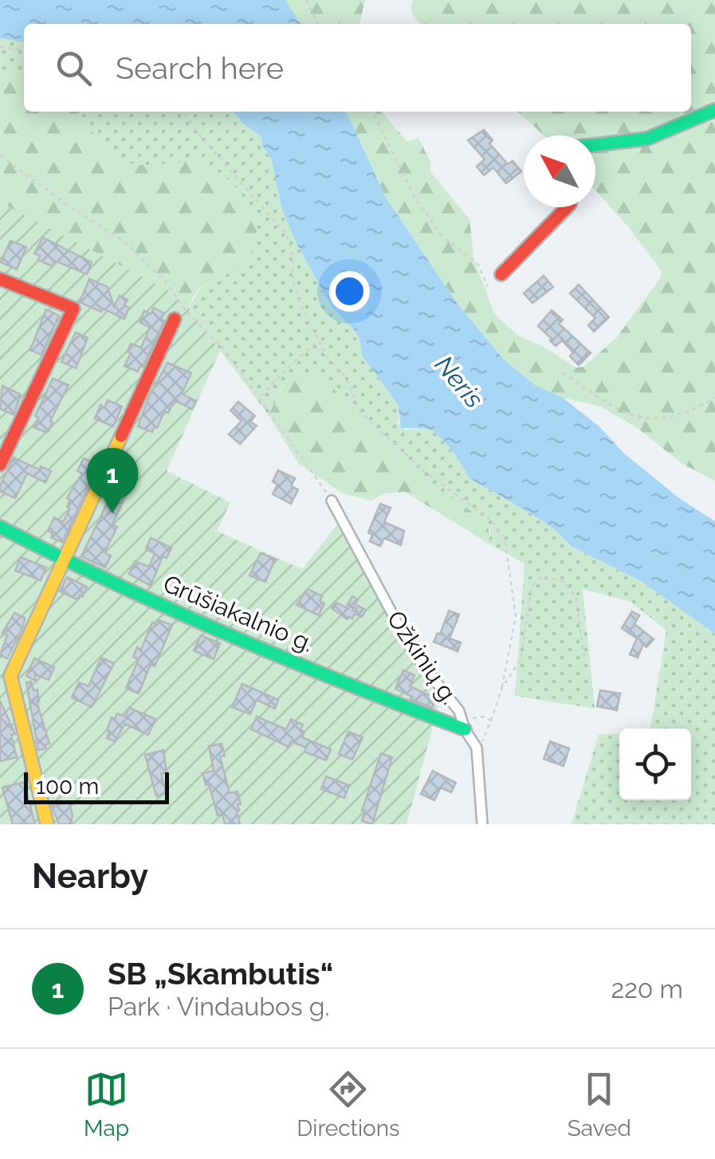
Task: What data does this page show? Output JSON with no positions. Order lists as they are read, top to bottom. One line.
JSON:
{"streets":{"street":["Grūšiakalnio g.","Ožkinių g."]},"crossings":[["Grūšiakalnio g.","Ožkinių g."]],"water":["Neris"],"scale_bar":"100 m","north":"top left","page":{"search":"Search here","pins":"1","scale":"100 m","heading":"Nearby","list":[{"mark":"1","name":"SB „Skambutis“","note":"Park · Vindaubos g.","value":"220 m"}],"nav":["Map","Directions","Saved"]}}
